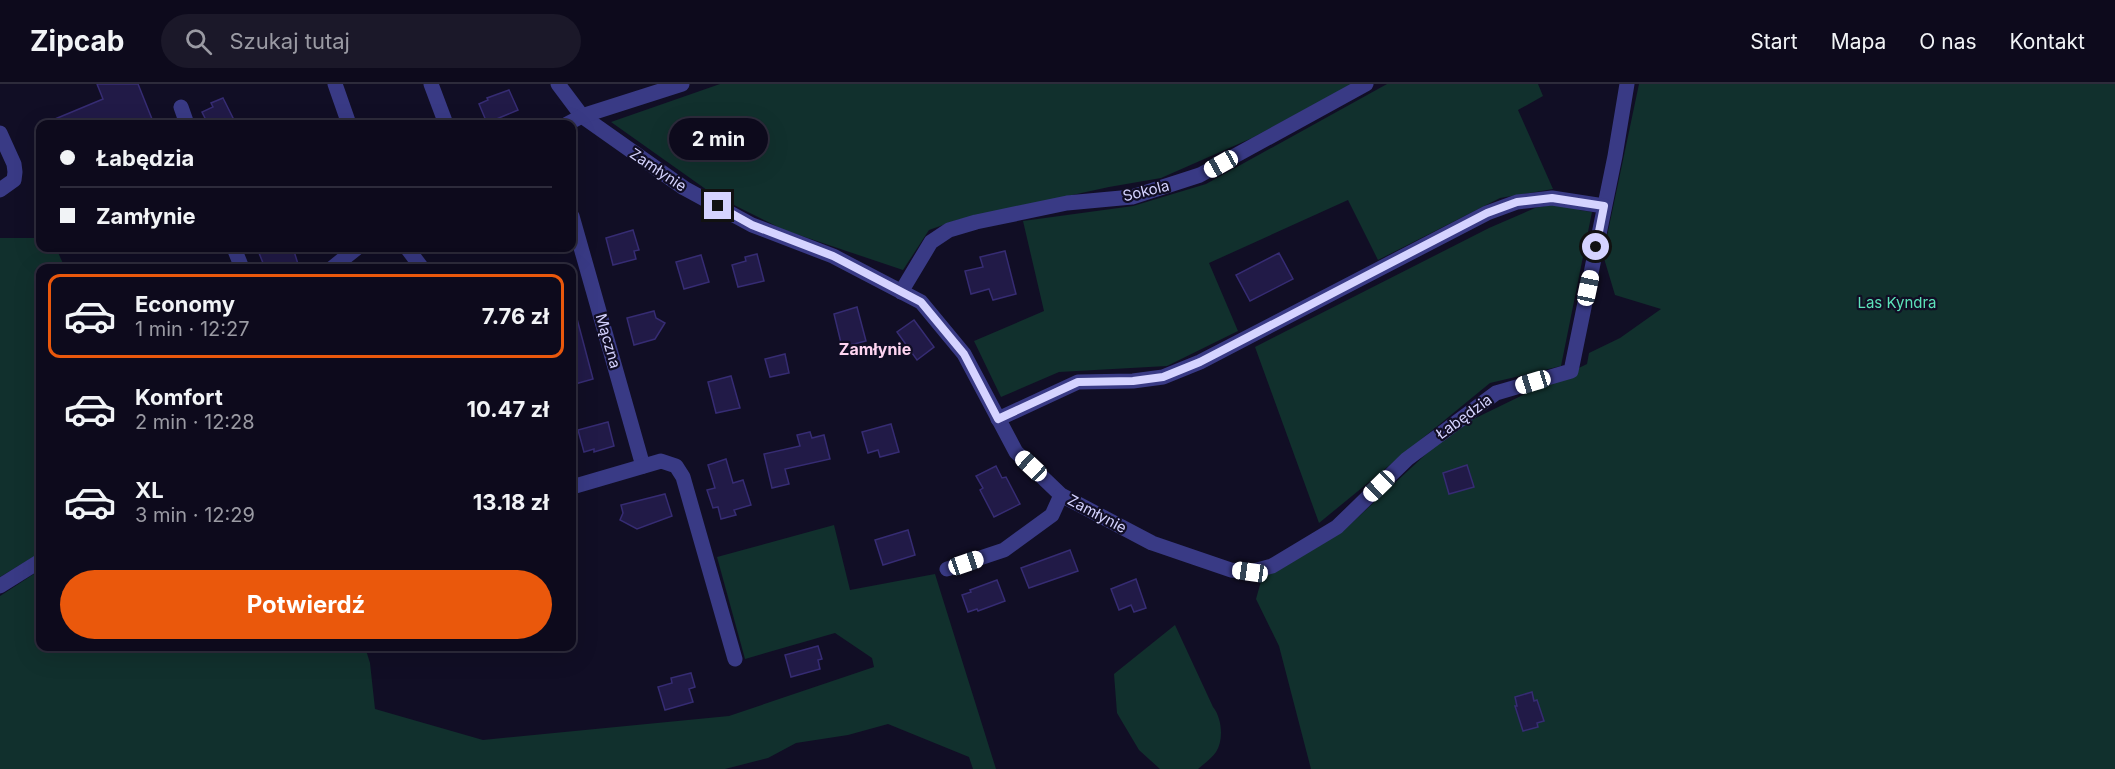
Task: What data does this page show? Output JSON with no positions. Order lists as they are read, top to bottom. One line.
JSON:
{"streets":{"street":["Zamłynie","Sokola","Mączna","Łabędzia"]},"crossings":[["Zamłynie","Sokola"],["Zamłynie","Łabędzia"]],"districts":["Zamłynie"],"parks":["Las Kyndra"],"page":{"header":"Zipcab","search":"Szukaj tutaj","nav":["Start","Mapa","O nas","Kontakt"],"bubble":"2 min","banner":["Łabędzia","Zamłynie"],"list":[{"name":"Economy","note":"1 min · 12:27","value":"7.76 zł"},{"name":"Komfort","note":"2 min · 12:28","value":"10.47 zł"},{"name":"XL","note":"3 min · 12:29","value":"13.18 zł"}],"buttons":"Potwierdź"}}
